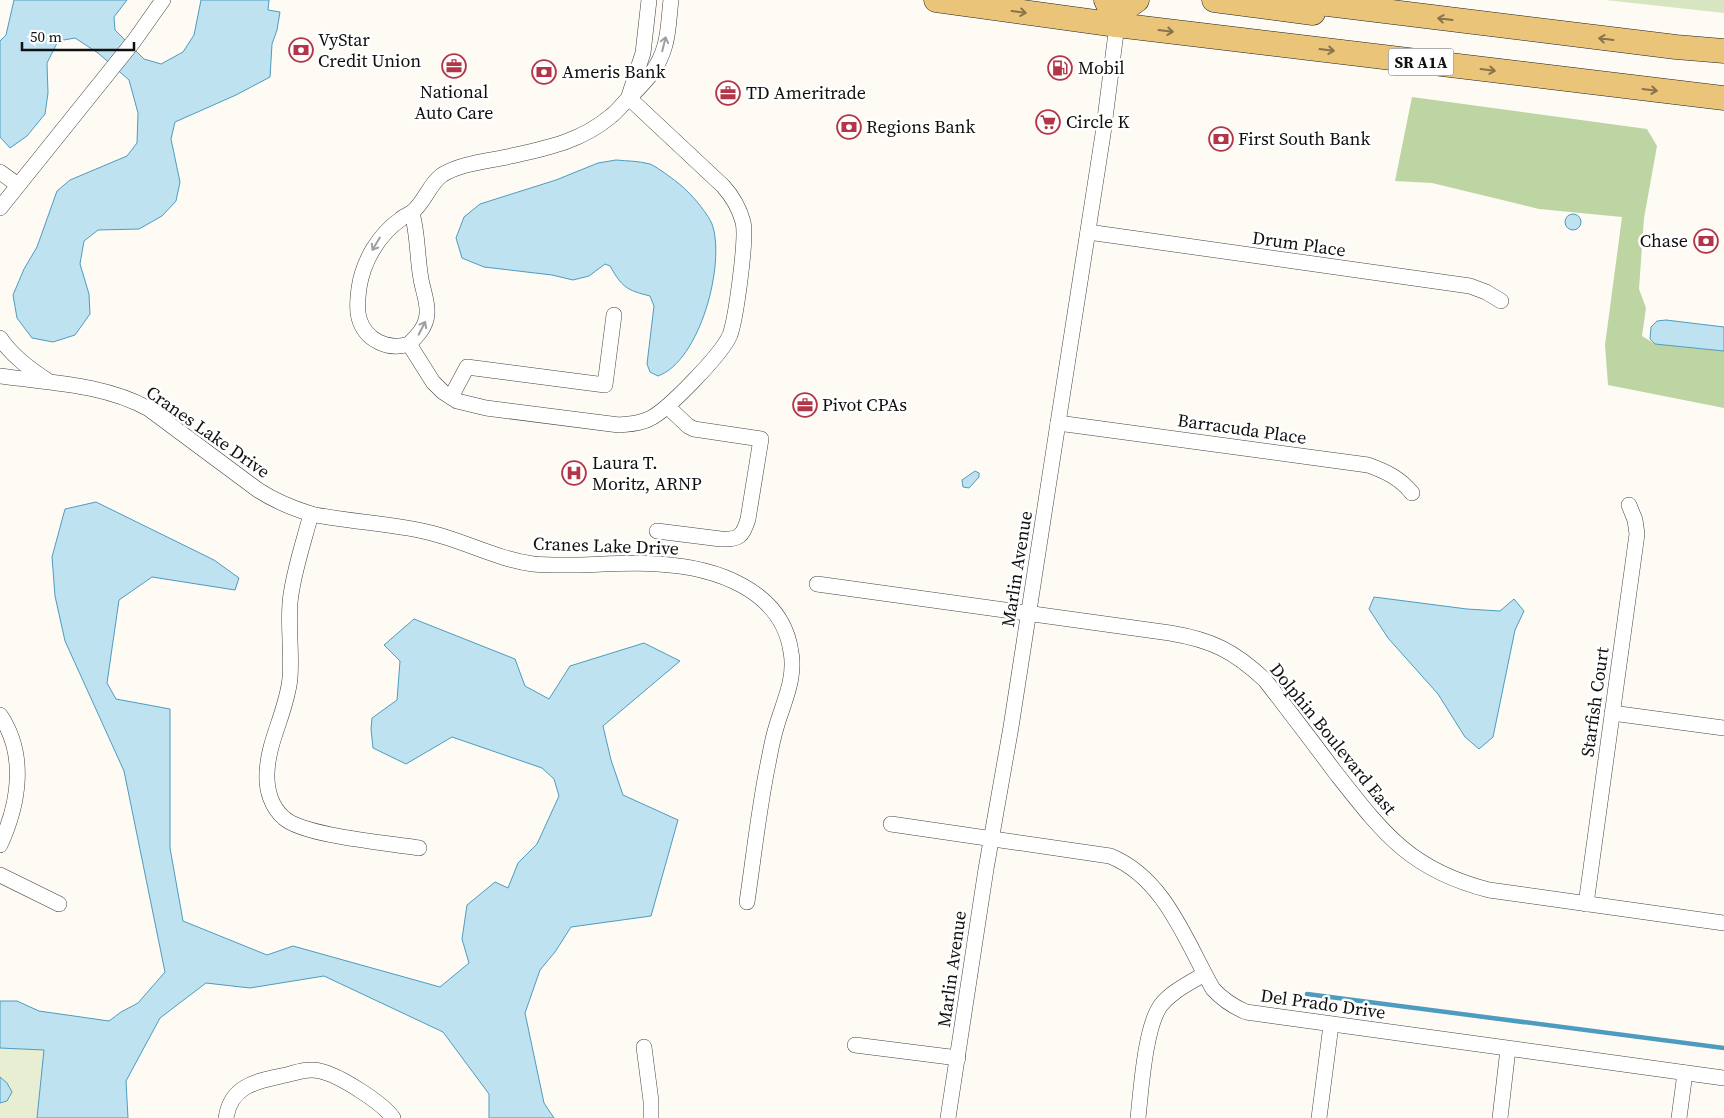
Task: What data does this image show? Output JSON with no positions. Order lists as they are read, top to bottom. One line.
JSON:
{"streets":{"main road":["SR A1A"],"street":["Drum Place","Barracuda Place","Cranes Lake Drive","Marlin Avenue","Starfish Court","Dolphin Boulevard East","Del Prado Drive"]},"crossings":[["SR A1A","Marlin Avenue"],["Drum Place","Marlin Avenue"],["Barracuda Place","Marlin Avenue"],["Marlin Avenue","Dolphin Boulevard East"],["Marlin Avenue","Del Prado Drive"],["Starfish Court","Dolphin Boulevard East"]],"places":{"bank":["VyStar Credit Union","Ameris Bank","Regions Bank","First South Bank","Chase"],"office":["National Auto Care","TD Ameritrade","Pivot CPAs"],"fuel station":["Mobil"],"supermarket":["Circle K"],"hospital":["Laura T. Moritz, ARNP"]},"scale_bar":"50 m"}
